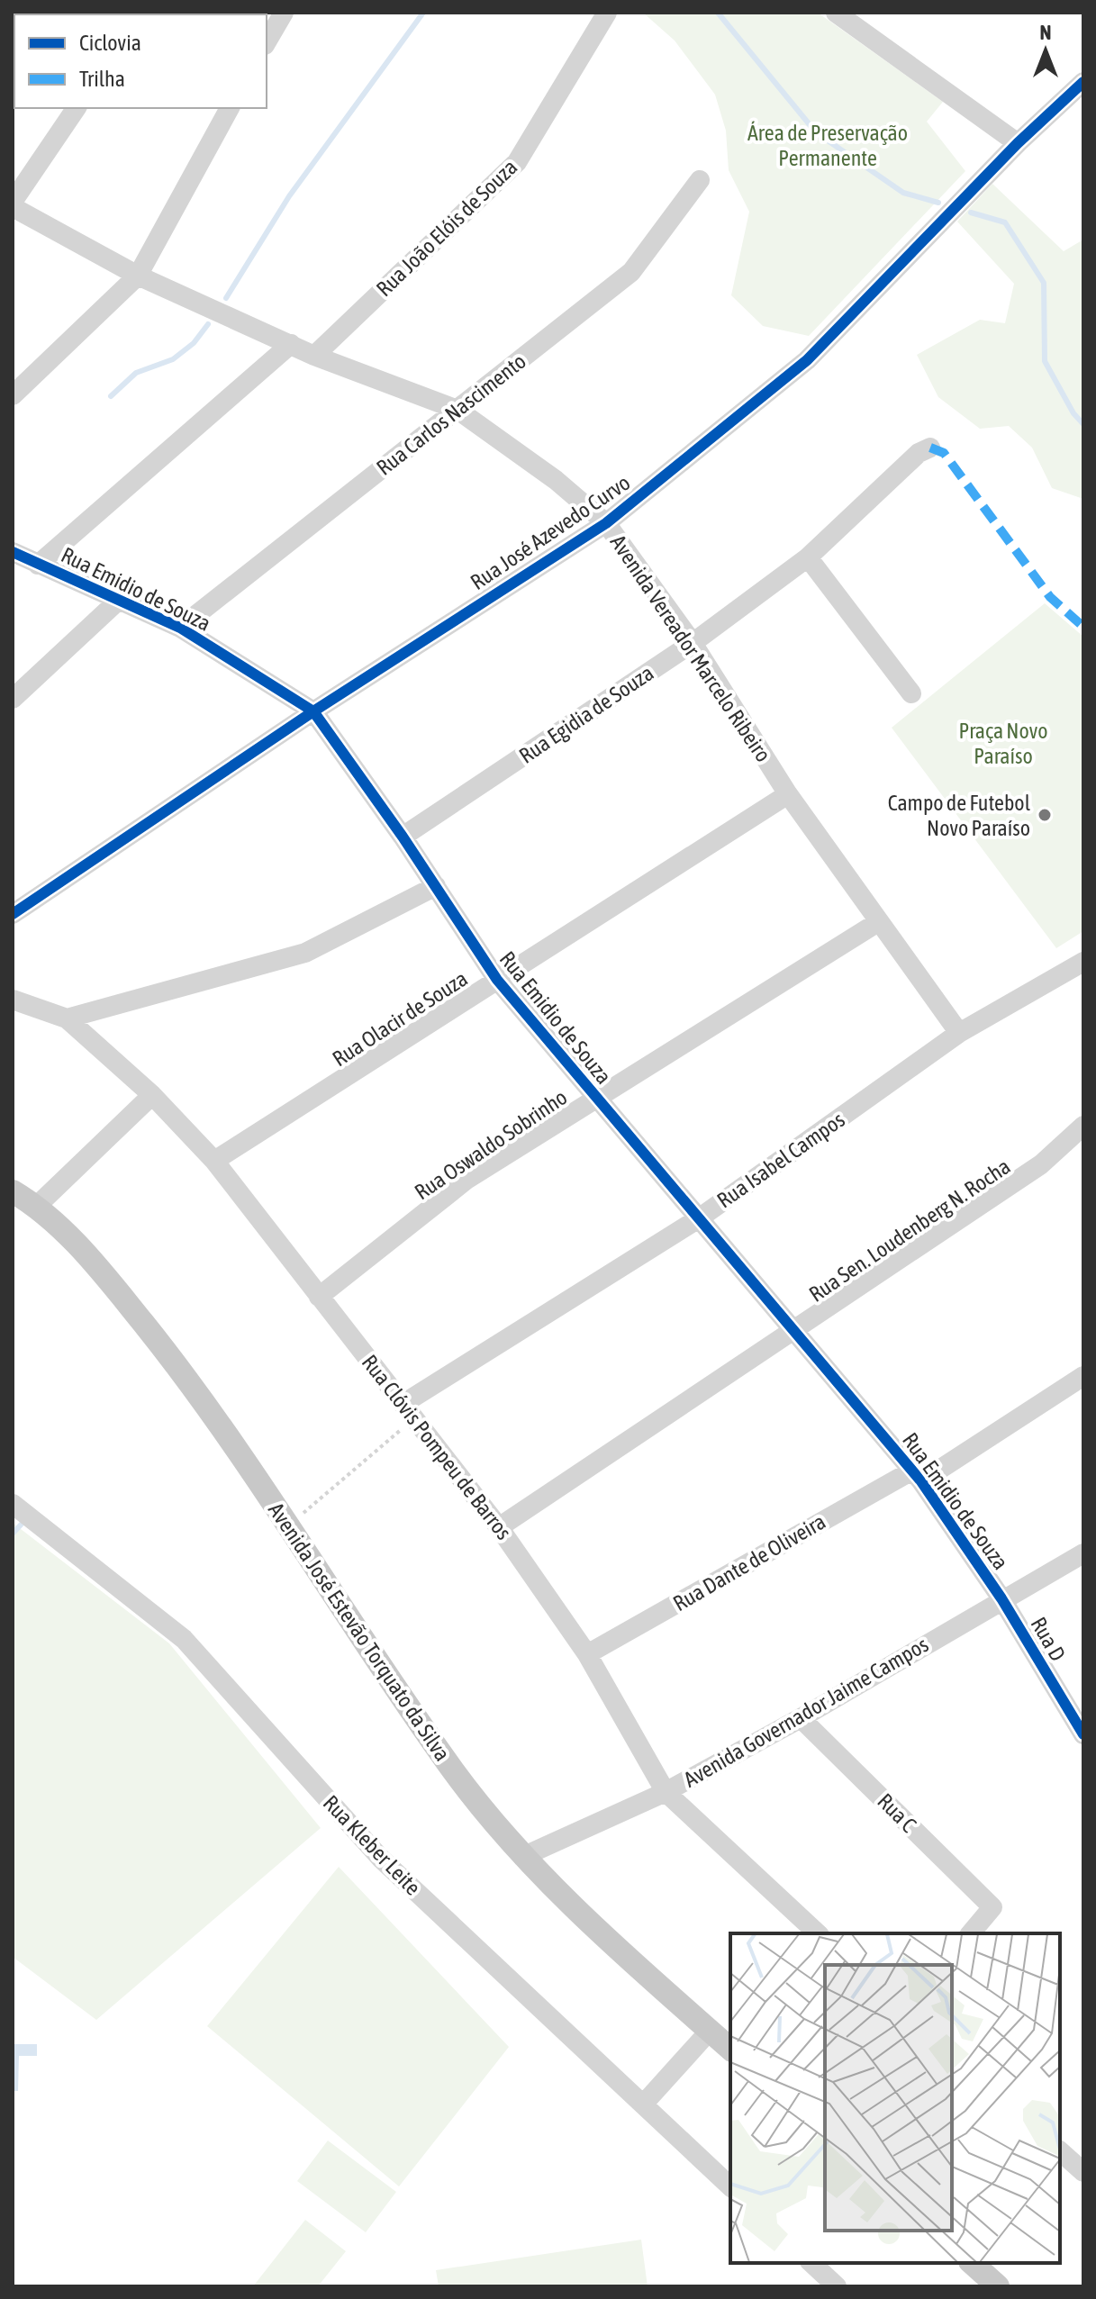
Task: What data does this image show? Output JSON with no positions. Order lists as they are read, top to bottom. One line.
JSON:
{"streets":{"main road":["Avenida José Estevão Torquato da Silva"],"street":["Rua João Elóis de Souza","Rua Carlos Nascimento","Rua José Azevedo Curvo","Rua Emidio de Souza","Avenida Vereador Marcelo Ribeiro","Rua Egidia de Souza","Rua Olacir de Souza","Rua Oswaldo Sobrinho","Rua Isabel Campos","Rua Sen. Loudenberg N. Rocha","Rua Clóvis Pompeu de Barros","Rua Dante de Oliveira","Rua D","Avenida Governador Jaime Campos","Rua C","Rua Kleber Leite"]},"crossings":[["Rua João Elóis de Souza","Avenida Vereador Marcelo Ribeiro"],["Rua Carlos Nascimento","Rua Emidio de Souza"],["Rua Carlos Nascimento","Avenida Vereador Marcelo Ribeiro"],["Rua José Azevedo Curvo","Rua Emidio de Souza"],["Rua José Azevedo Curvo","Avenida Vereador Marcelo Ribeiro"],["Rua Emidio de Souza","Rua Egidia de Souza"],["Rua Emidio de Souza","Rua Olacir de Souza"],["Rua Emidio de Souza","Rua Oswaldo Sobrinho"],["Rua Emidio de Souza","Rua Isabel Campos"],["Rua Emidio de Souza","Rua Sen. Loudenberg N. Rocha"],["Rua Emidio de Souza","Rua Dante de Oliveira"],["Rua Emidio de Souza","Rua D"],["Rua Emidio de Souza","Avenida Governador Jaime Campos"],["Avenida Vereador Marcelo Ribeiro","Rua Egidia de Souza"],["Avenida Vereador Marcelo Ribeiro","Rua Olacir de Souza"],["Avenida Vereador Marcelo Ribeiro","Rua Oswaldo Sobrinho"],["Avenida Vereador Marcelo Ribeiro","Rua Isabel Campos"],["Rua Olacir de Souza","Rua Clóvis Pompeu de Barros"],["Rua Oswaldo Sobrinho","Rua Clóvis Pompeu de Barros"],["Rua Isabel Campos","Rua Clóvis Pompeu de Barros"],["Rua Sen. Loudenberg N. Rocha","Rua Clóvis Pompeu de Barros"],["Rua Clóvis Pompeu de Barros","Rua Dante de Oliveira"],["Rua Clóvis Pompeu de Barros","Avenida Governador Jaime Campos"],["Avenida José Estevão Torquato da Silva","Avenida Governador Jaime Campos"],["Rua D","Avenida Governador Jaime Campos"],["Avenida Governador Jaime Campos","Rua C"]],"parks":["Área de Preservação Permanente","Praça Novo Paraíso"],"places":["Campo de Futebol Novo Paraíso"],"legend":["Ciclovia","Trilha"],"north":"top"}
